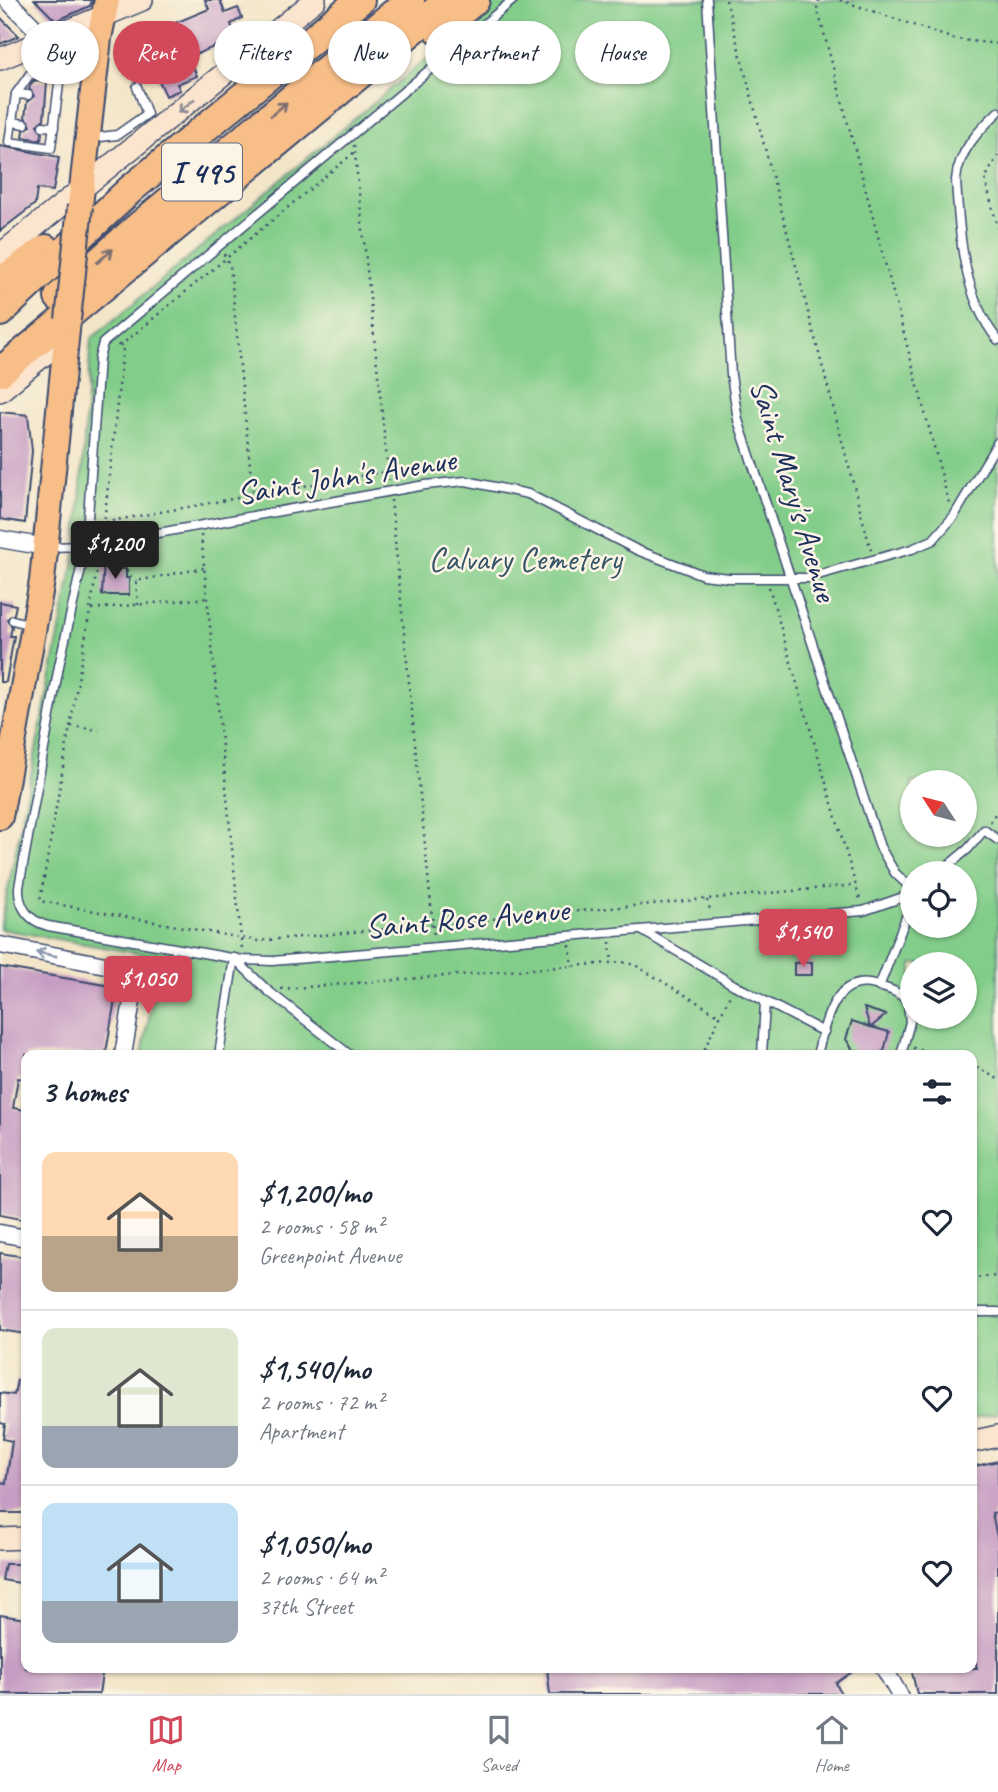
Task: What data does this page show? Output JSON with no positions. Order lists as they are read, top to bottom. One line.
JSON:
{"streets":{"highway":["I 495"],"lane":["Saint John's Avenue","Saint Mary's Avenue","Saint Rose Avenue"]},"crossings":[["Saint John's Avenue","Saint Mary's Avenue"],["Saint John's Avenue","Saint Rose Avenue"]],"parks":["Calvary Cemetery"],"north":"top left","page":{"chip":["Buy","Rent","Filters","New","Apartment","House"],"price":["$1,200","$1,540","$1,050"],"heading":"3 homes","list":[{"name":"$1,200/mo","note":"2 rooms · 58 m² · Greenpoint Avenue"},{"name":"$1,540/mo","note":"2 rooms · 72 m² · Apartment"},{"name":"$1,050/mo","note":"2 rooms · 64 m² · 37th Street"}],"tabs":["Map","Saved","Home"]}}
